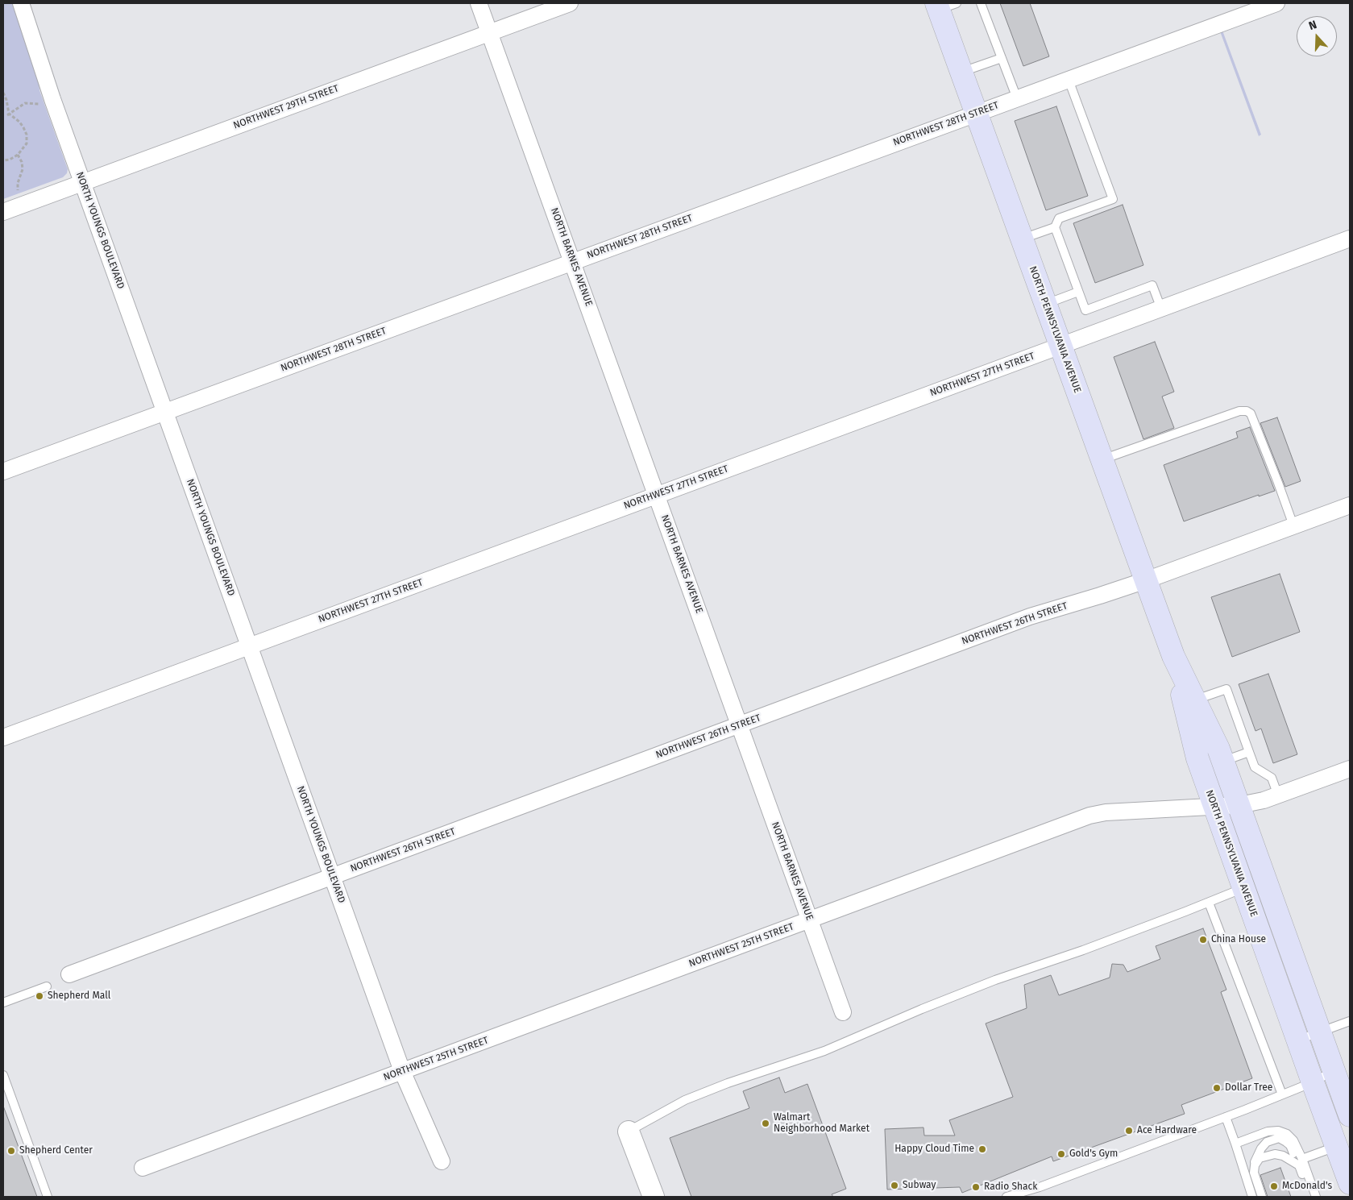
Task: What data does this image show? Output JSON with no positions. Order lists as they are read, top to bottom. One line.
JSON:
{"streets":{"main road":["NORTH PENNSYLVANIA AVENUE"],"street":["NORTHWEST 29TH STREET","NORTHWEST 28TH STREET","NORTH YOUNGS BOULEVARD","NORTH BARNES AVENUE","NORTHWEST 27TH STREET","NORTHWEST 26TH STREET","NORTHWEST 25TH STREET"]},"crossings":[["NORTHWEST 29TH STREET","NORTH YOUNGS BOULEVARD"],["NORTHWEST 29TH STREET","NORTH BARNES AVENUE"],["NORTHWEST 28TH STREET","NORTH YOUNGS BOULEVARD"],["NORTHWEST 28TH STREET","NORTH BARNES AVENUE"],["NORTHWEST 28TH STREET","NORTH PENNSYLVANIA AVENUE"],["NORTH YOUNGS BOULEVARD","NORTHWEST 27TH STREET"],["NORTH YOUNGS BOULEVARD","NORTHWEST 26TH STREET"],["NORTH YOUNGS BOULEVARD","NORTHWEST 25TH STREET"],["NORTH BARNES AVENUE","NORTHWEST 27TH STREET"],["NORTH BARNES AVENUE","NORTHWEST 26TH STREET"],["NORTH BARNES AVENUE","NORTHWEST 25TH STREET"],["NORTH PENNSYLVANIA AVENUE","NORTHWEST 27TH STREET"],["NORTH PENNSYLVANIA AVENUE","NORTHWEST 26TH STREET"],["NORTH PENNSYLVANIA AVENUE","NORTHWEST 25TH STREET"]],"places":["China House","Shepherd Mall","Dollar Tree","Walmart Neighborhood Market","Ace Hardware","Happy Cloud Time","Shepherd Center","Gold's Gym","Subway","McDonald's","Radio Shack"],"north":"top"}
